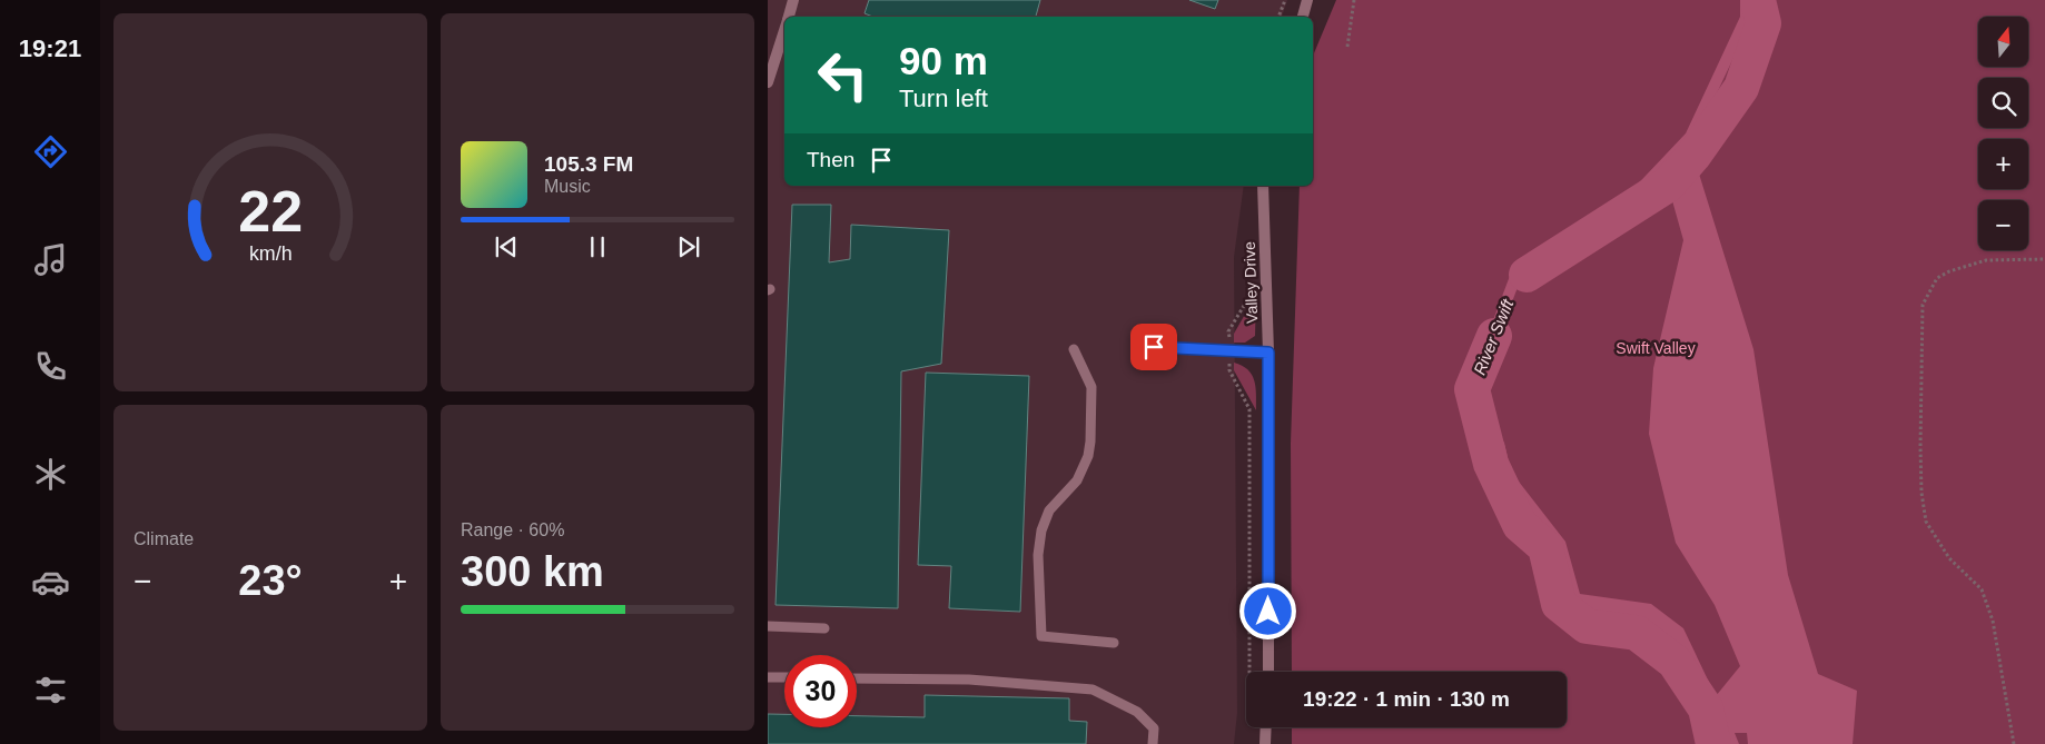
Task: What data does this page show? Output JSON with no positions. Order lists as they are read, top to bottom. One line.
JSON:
{"streets":{"street":["Valley Drive"]},"water":["River Swift"],"parks":["Swift Valley"],"north":"top","page":{"tabs":"19:21","map_buttons":["+","−"],"turn":["90 m","Turn left"],"then":"Then","song":["105.3 FM","Music"],"tile":["Climate",["Range · 60%","300 km"]],"heat":["−","23°","+"],"limit":"30","trip":"19:22 · 1 min · 130 m","gauge":["22","km/h"]}}
